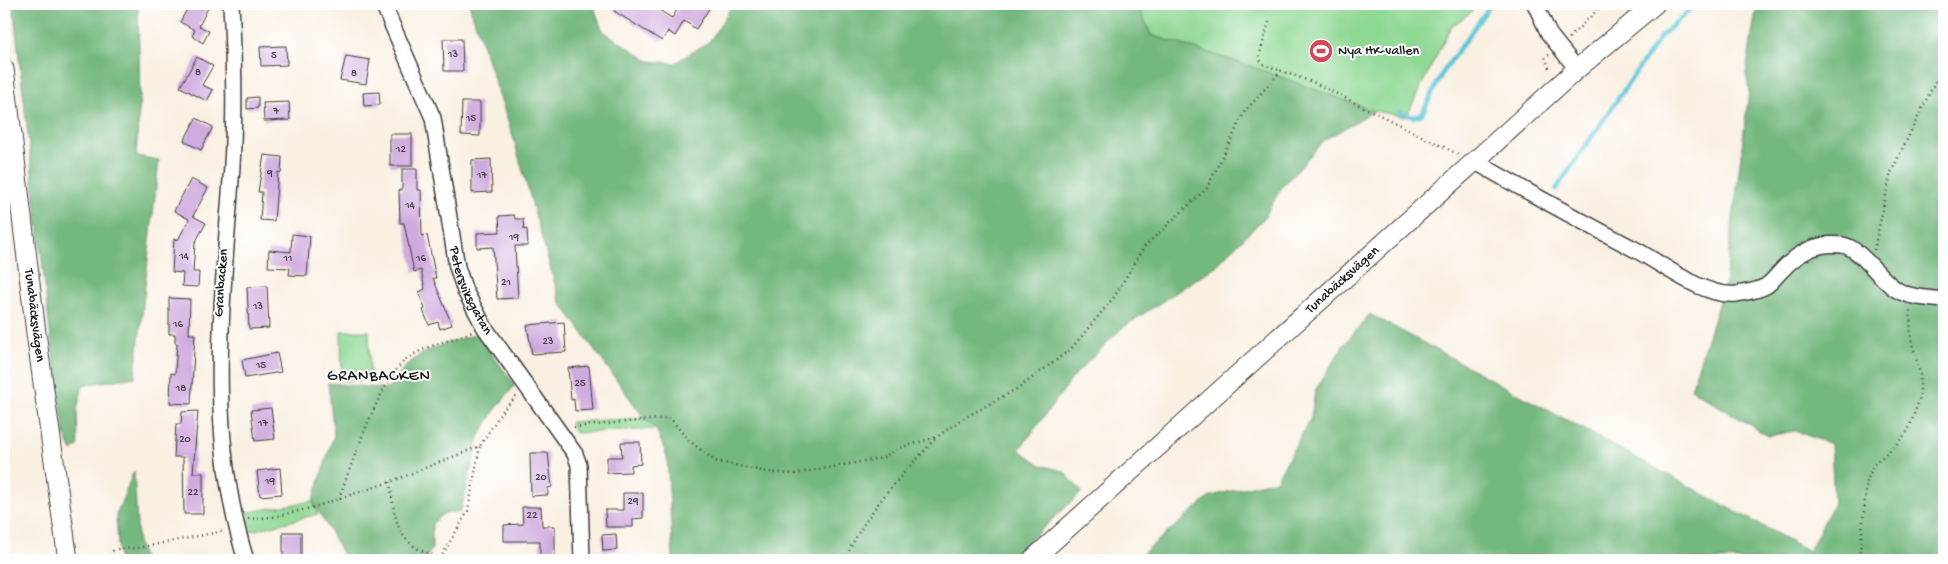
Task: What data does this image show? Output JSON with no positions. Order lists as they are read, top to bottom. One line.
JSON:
{"streets":{"street":["Tunabäcksvägen","Granbacken","Petersviksgatan"]},"districts":["GRANBACKEN"],"places":{"sports":["Nya HK-vallen"]},"house_numbers":["13","5","8","8","7","15","12","9","17","14","19","14","11","16","21","13","16","23","15","25","18","17","20","20","19","22","29","22"]}
